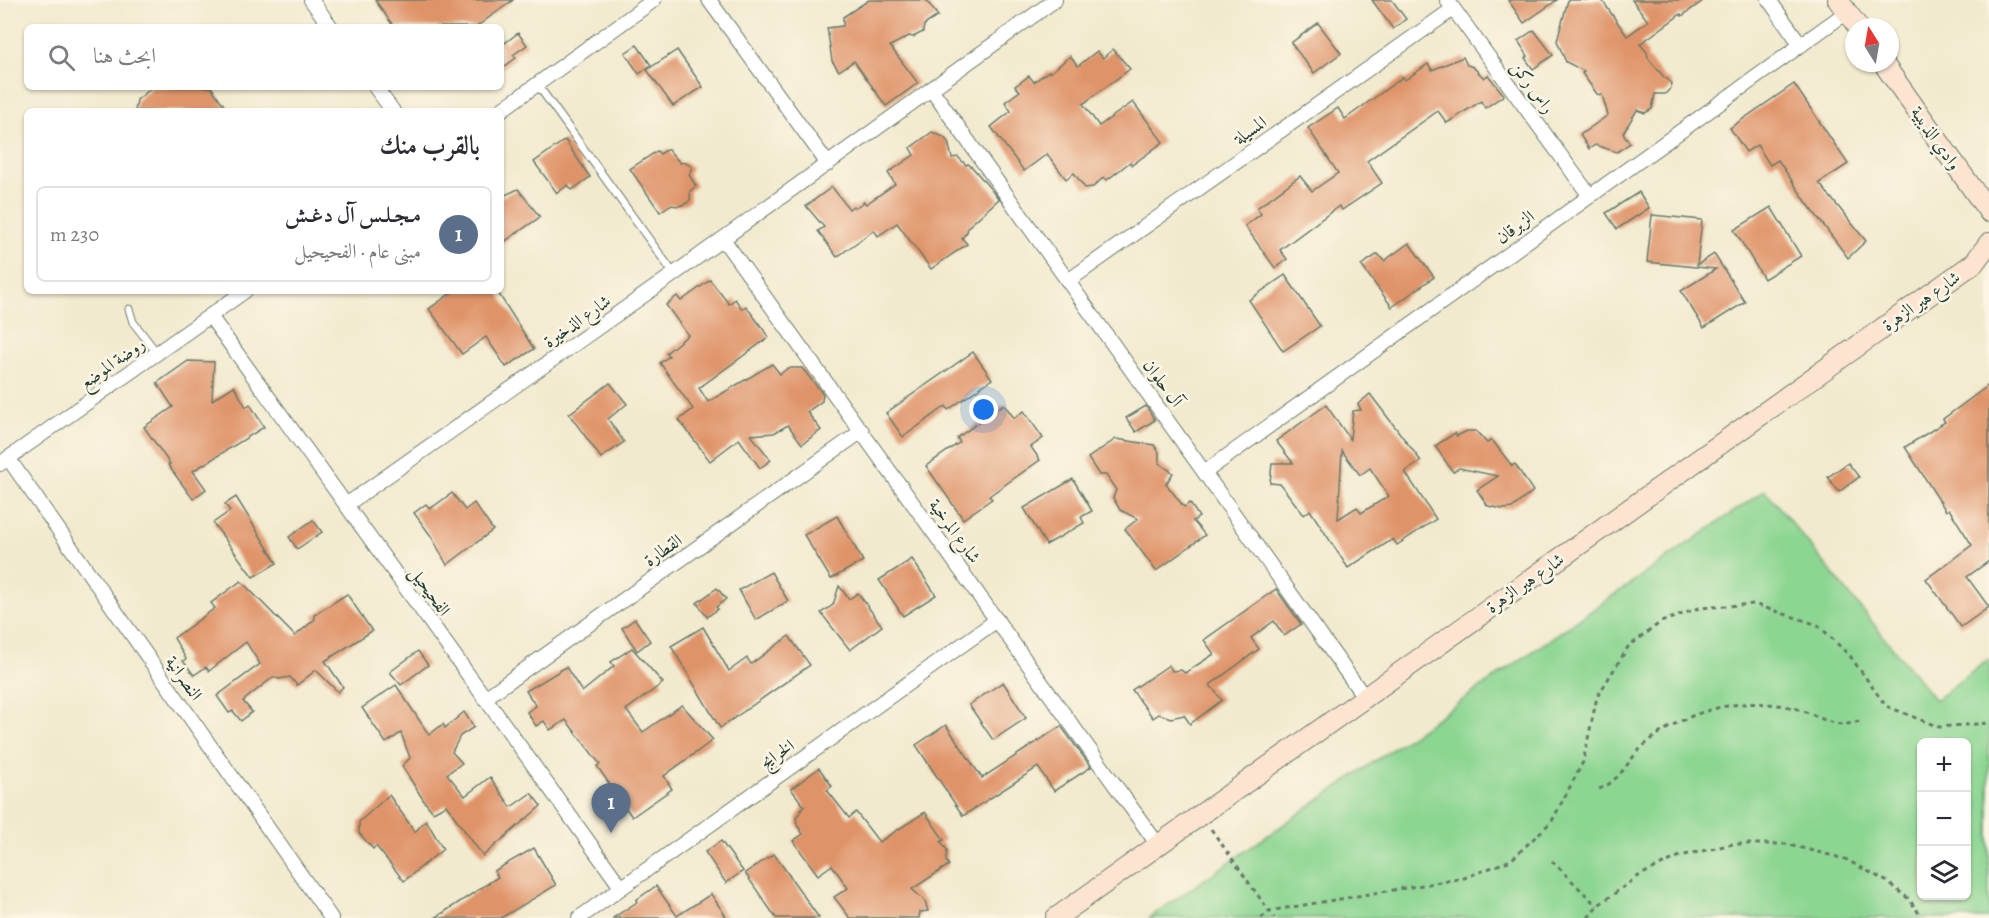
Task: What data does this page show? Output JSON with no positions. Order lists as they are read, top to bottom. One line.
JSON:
{"streets":{"street":["راس ركن","المسيلة","وادي الذيبية","الزبرقان","شارع هير الزهرة","شارع الذخيرة","روضة الموضع","آل حلوان","شارع المرخية","القطارة","الفحيحيل","النصرانية","الخرايج"]},"crossings":[["راس ركن","المسيلة"],["راس ركن","الزبرقان"],["المسيلة","آل حلوان"],["الزبرقان","آل حلوان"],["شارع هير الزهرة","آل حلوان"],["شارع هير الزهرة","شارع المرخية"],["شارع الذخيرة","آل حلوان"],["شارع الذخيرة","شارع المرخية"],["شارع الذخيرة","الفحيحيل"],["روضة الموضع","الفحيحيل"],["روضة الموضع","النصرانية"],["شارع المرخية","القطارة"],["شارع المرخية","الخرايج"],["القطارة","الفحيحيل"],["الفحيحيل","الخرايج"]],"north":"top","page":{"search":"ابحث هنا","heading":"بالقرب منك","list":[{"mark":"1","name":"مـجـلـس آل دغـش","note":"مبنى عام · الفحيحيل","value":"230 m"}],"map_buttons":["+","−"],"pins":"1"}}
